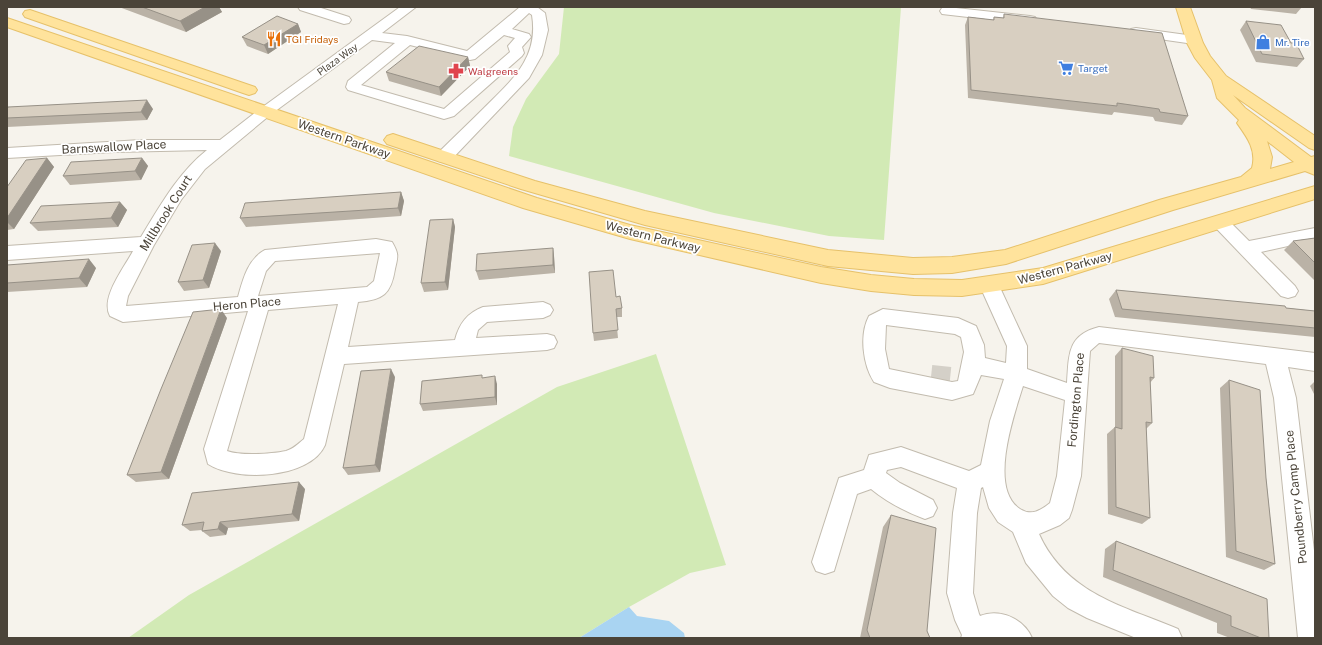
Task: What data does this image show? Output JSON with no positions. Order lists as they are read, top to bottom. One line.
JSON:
{"streets":{"main road":["Western Parkway"],"street":["Plaza Way","Barnswallow Place","Millbrook Court","Heron Place","Fordington Place","Poundberry Camp Place"]},"crossings":[["Plaza Way","Western Parkway"],["Plaza Way","Millbrook Court"],["Western Parkway","Millbrook Court"],["Barnswallow Place","Millbrook Court"],["Millbrook Court","Heron Place"],["Fordington Place","Poundberry Camp Place"]],"places":{"restaurant":["TGI Fridays"],"shop":["Mr. Tire"],"supermarket":["Target"],"pharmacy":["Walgreens"]}}
